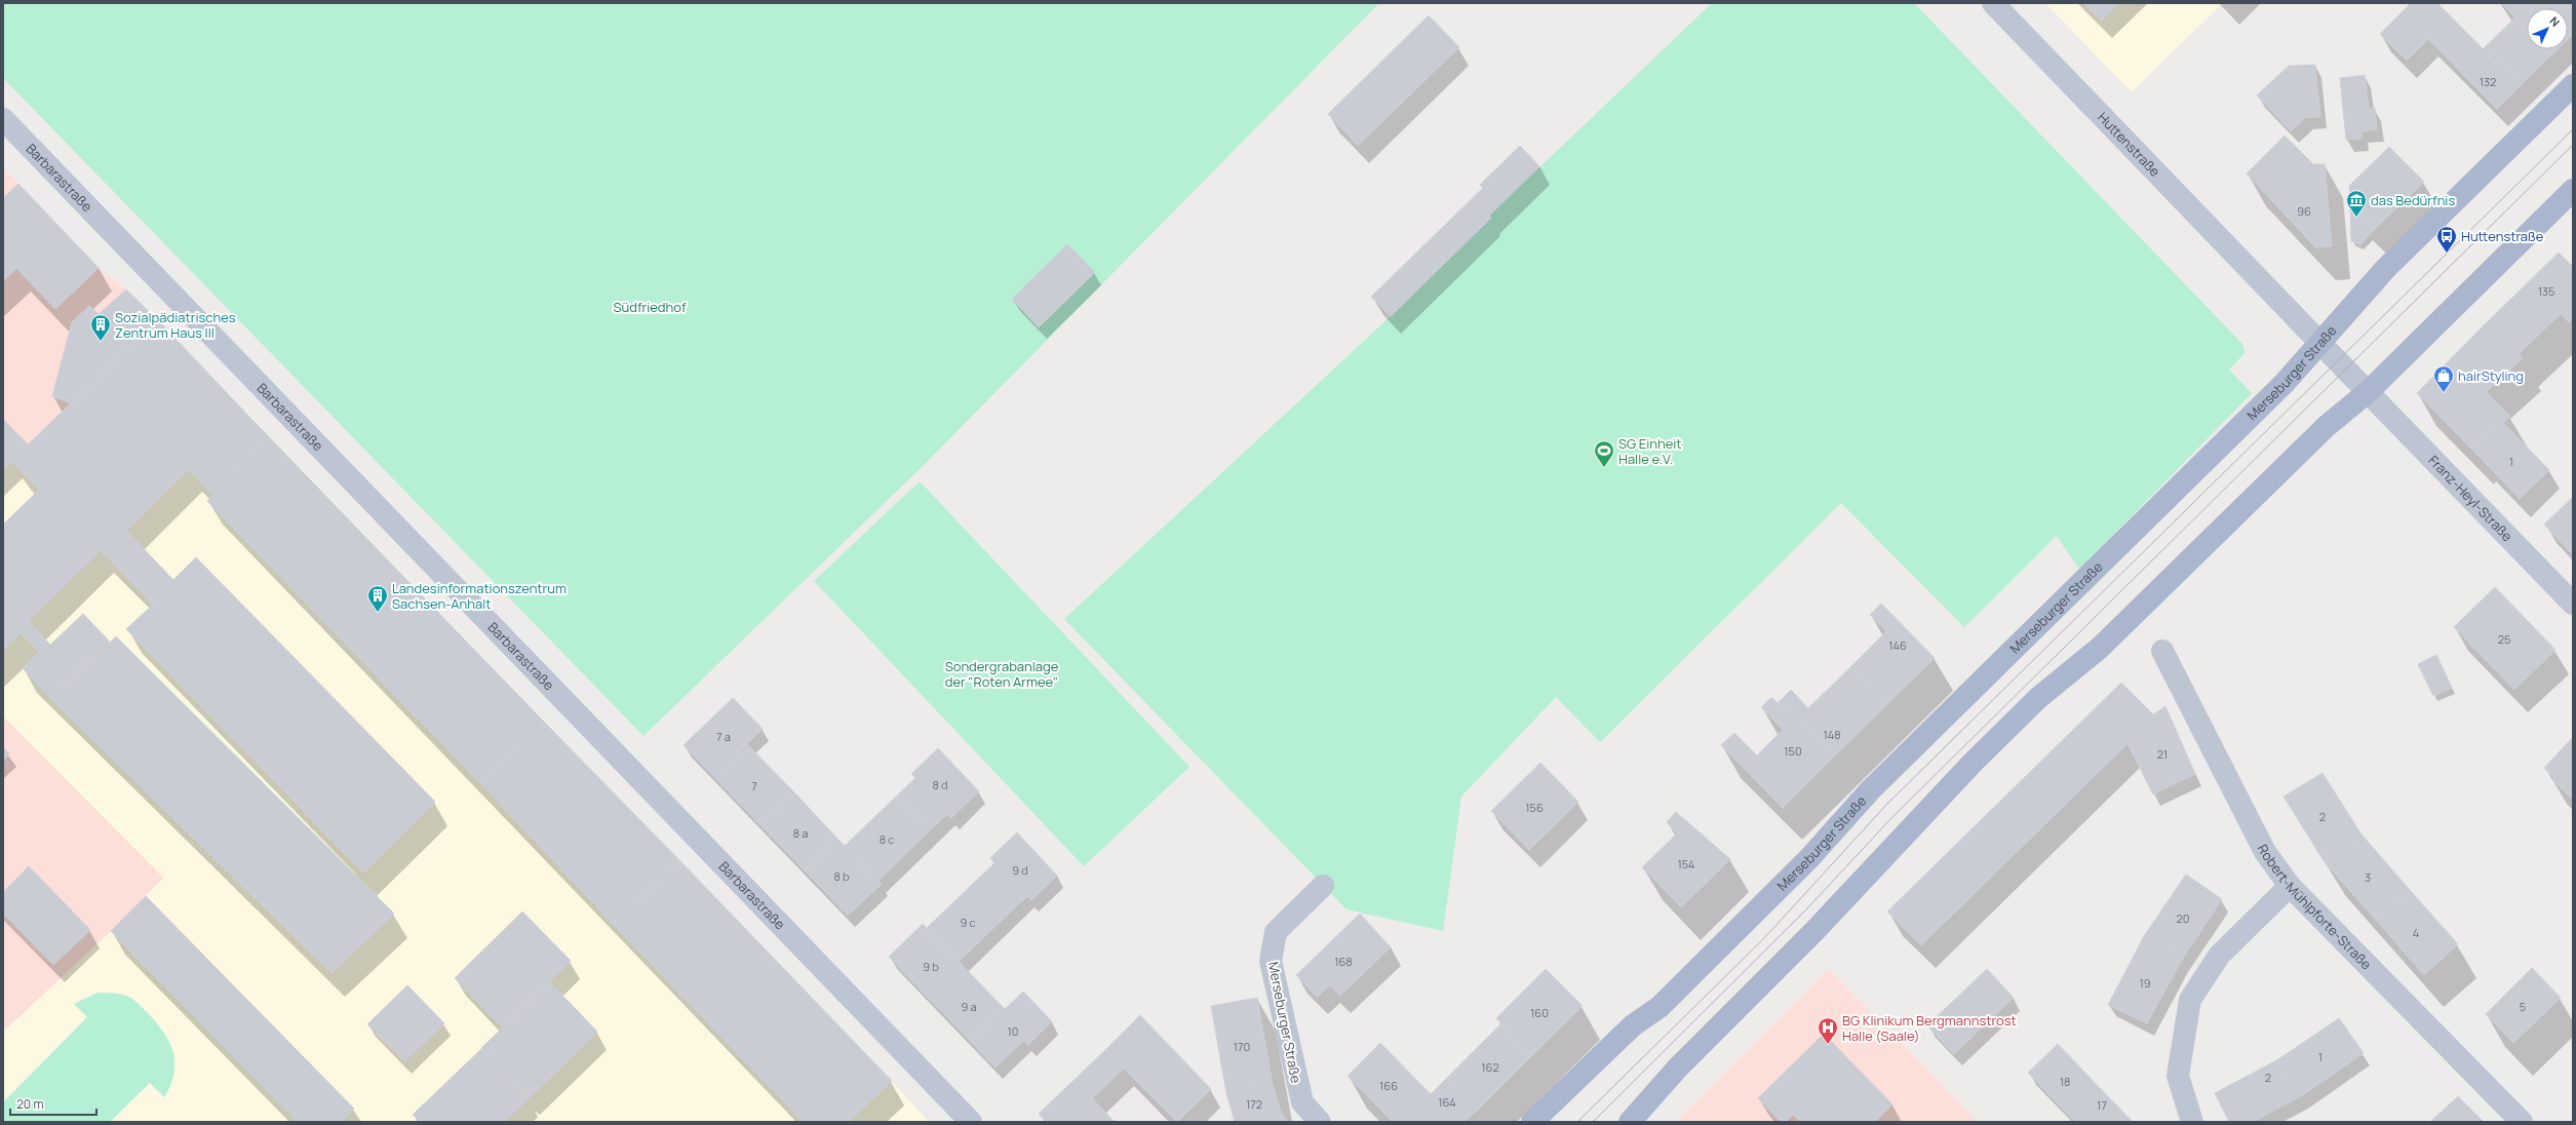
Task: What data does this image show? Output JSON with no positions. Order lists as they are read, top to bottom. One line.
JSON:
{"streets":{"main road":["Merseburger Straße"],"street":["Huttenstraße","Barbarastraße","Franz-Heyl-Straße","Robert-Mühlpforte-Straße"]},"crossings":[["Huttenstraße","Merseburger Straße"],["Huttenstraße","Franz-Heyl-Straße"]],"parks":["Südfriedhof","Sondergrabanlage der \"Roten Armee\""],"places":{"museum":["das Bedürfnis"],"bus stop":["Huttenstraße"],"building":["Sozialpädiatrisches Zentrum Haus III","Landesinformationszentrum Sachsen-Anhalt"],"shop":["hairStyling"],"sports":["SG Einheit Halle e.V."],"hospital":["BG Klinikum Bergmannstrost Halle (Saale)"]},"house_numbers":["132","96","135","1","25","146","148","7 a","150","21","8 d","7","156","2","8 a","8 c","154","9 d","8 b","3","20","9 c","4","168","9 b","19","9 a","5","160","10","170","1","162","2","18","166","164","172","17"],"scale_bar":"20 m","north":"top right"}
